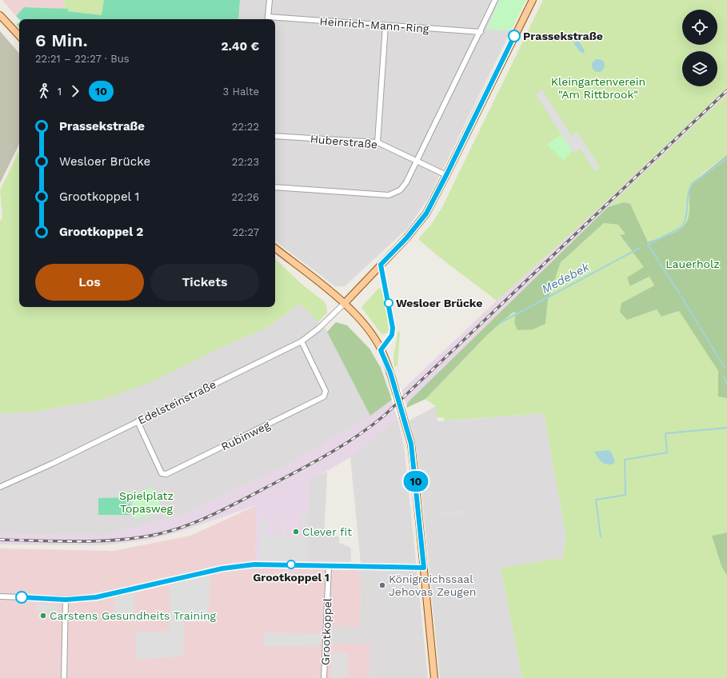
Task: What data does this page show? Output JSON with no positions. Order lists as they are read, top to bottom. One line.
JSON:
{"streets":{"street":["Heinrich-Mann-Ring","Huberstraße","Edelsteinstraße","Rubinweg","Grootkoppel"]},"crossings":[["Edelsteinstraße","Rubinweg"]],"water":["Medebek"],"parks":["Kleingartenverein \"Am Rittbrook\"","Lauerholz","Spielplatz Topasweg"],"places":["Prassekstraße","Wesloer Brücke","Clever fit","Grootkoppel 1","Königreichssaal Jehovas Zeugen","Carstens Gesundheits Training"],"lines":["bus line 10"],"page":{"on_map":"10","heading":["6 Min.","22:21 – 22:27 · Bus","2.40 €"],"legs":["1","10","3 Halte"],"list":[{"name":"Prassekstraße","value":"22:22"},{"name":"Wesloer Brücke","value":"22:23"},{"name":"Grootkoppel 1","value":"22:26"},{"name":"Grootkoppel 2","value":"22:27"}],"buttons":["Los","Tickets"]}}
